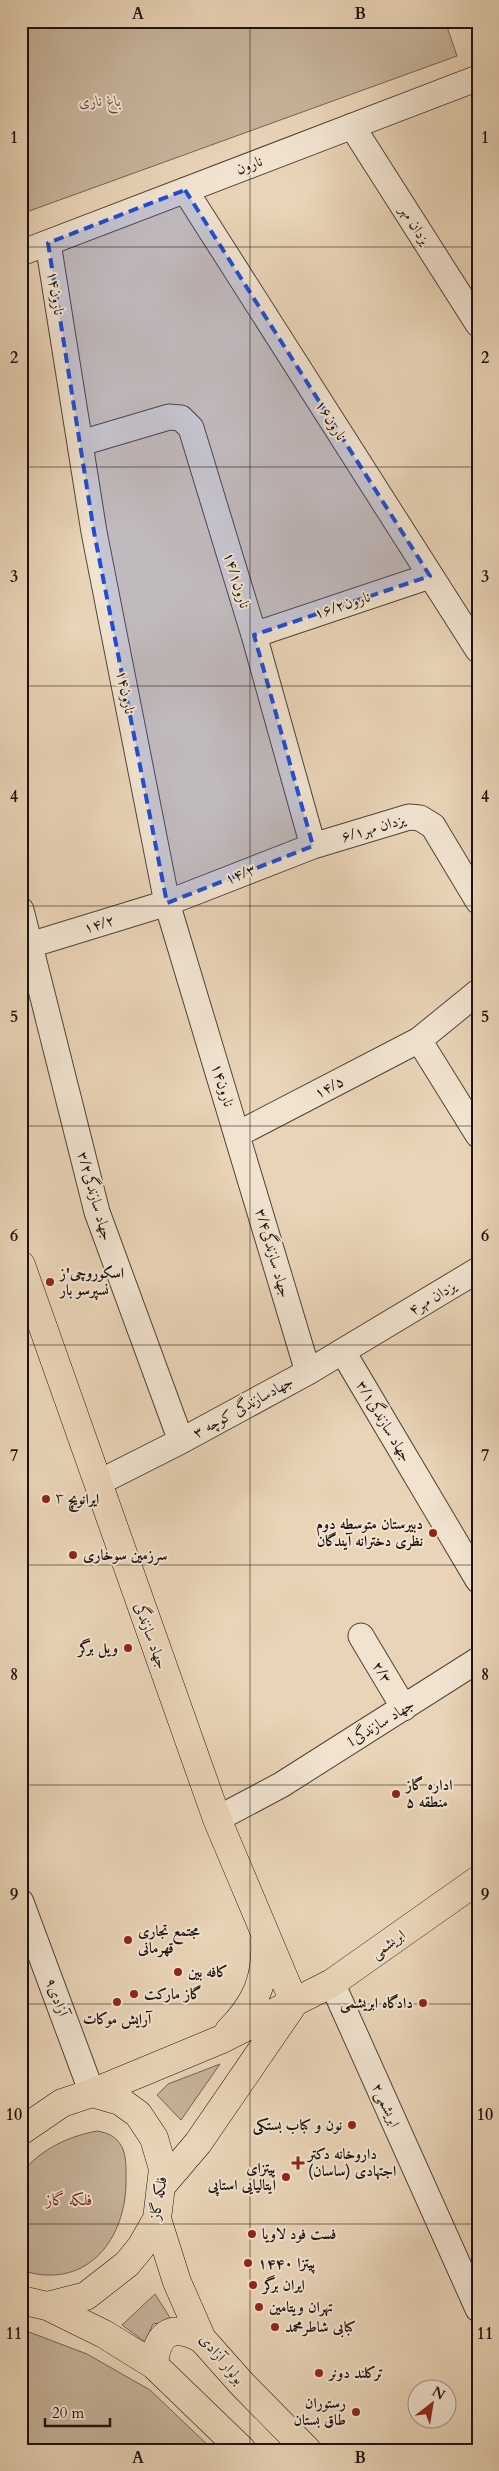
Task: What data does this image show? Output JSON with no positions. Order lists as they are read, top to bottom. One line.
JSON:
{"streets":{"main road":["جهاد سازندگی","ابریشمی","فلکه گاز","بولوار آزادی"],"street":["نارون","یزدان مهر","نارون۱۴","نارون۱۶","۱۴/۱نارون","۱۶/۲نارون","۶/۱یزدان مهر","۱۴/۳","۱۴/۲","۱۴/۵","۳/۲جهاد سازندگی","۳/۴جهاد سازندگی","یزدان مهر۴","جهادسازندگی کوچه ۳","۳/۱جهاد سازندگی","۲/۳","1جهاد سازندگی","آزادی۹","ابریشمی۲"]},"crossings":[["نارون","یزدان مهر"],["نارون","نارون۱۴"],["نارون","نارون۱۶"],["نارون۱۴","۱۴/۱نارون"],["نارون۱۴","۱۴/۳"],["نارون۱۴","۱۴/۲"],["نارون۱۴","۱۴/۵"],["نارون۱۴","۳/۴جهاد سازندگی"],["نارون۱۶","۱۶/۲نارون"],["۱۴/۱نارون","۱۶/۲نارون"],["۱۴/۱نارون","۶/۱یزدان مهر"],["۱۴/۱نارون","۱۴/۳"],["۶/۱یزدان مهر","۱۴/۳"],["۱۴/۳","۱۴/۲"],["۱۴/۲","۳/۲جهاد سازندگی"],["۱۴/۵","۳/۴جهاد سازندگی"],["۳/۲جهاد سازندگی","جهادسازندگی کوچه ۳"],["۳/۴جهاد سازندگی","جهادسازندگی کوچه ۳"],["یزدان مهر۴","جهادسازندگی کوچه ۳"],["جهادسازندگی کوچه ۳","۳/۱جهاد سازندگی"],["جهادسازندگی کوچه ۳","جهاد سازندگی"],["جهاد سازندگی","1جهاد سازندگی"],["جهاد سازندگی","ابریشمی"],["۲/۳","1جهاد سازندگی"],["ابریشمی","آزادی۹"],["ابریشمی","ابریشمی۲"],["ابریشمی","فلکه گاز"],["آزادی۹","فلکه گاز"],["فلکه گاز","بولوار آزادی"]],"districts":["فلکه گاز"],"parks":["باغ ناری"],"places":{"other":["اسکوروچی'ز نسپرسو بار","ایرانویچ ٣","دبیرستان متوسطه دوم نظری دخترانه آیندگان","سرزمین سوخاری","ویل برگر","اداره گاز منطقه ۵","مجتمع تجاری قهرمانی","کافه بین","گاز مارکت","آرایش موکات","دادگاه ابریشمی","نون و کباب بستکی","پیتزای ایتالیایی استاپی","فست فود لاویا","پیتزا ۱۴۴۰","ایران برگر","تهران ویتامین","کبابی شاطرمحمد","ترکلند دونر","رستوران طاق بستان"],"health":["داروخانه دکتر اجتهادی (ساسان)"]},"scale_bar":"20 m","north":"top right","grid":{"columns":["A","B"],"rows":["1","2","3","4","5","6","7","8","9","10","11"]}}
